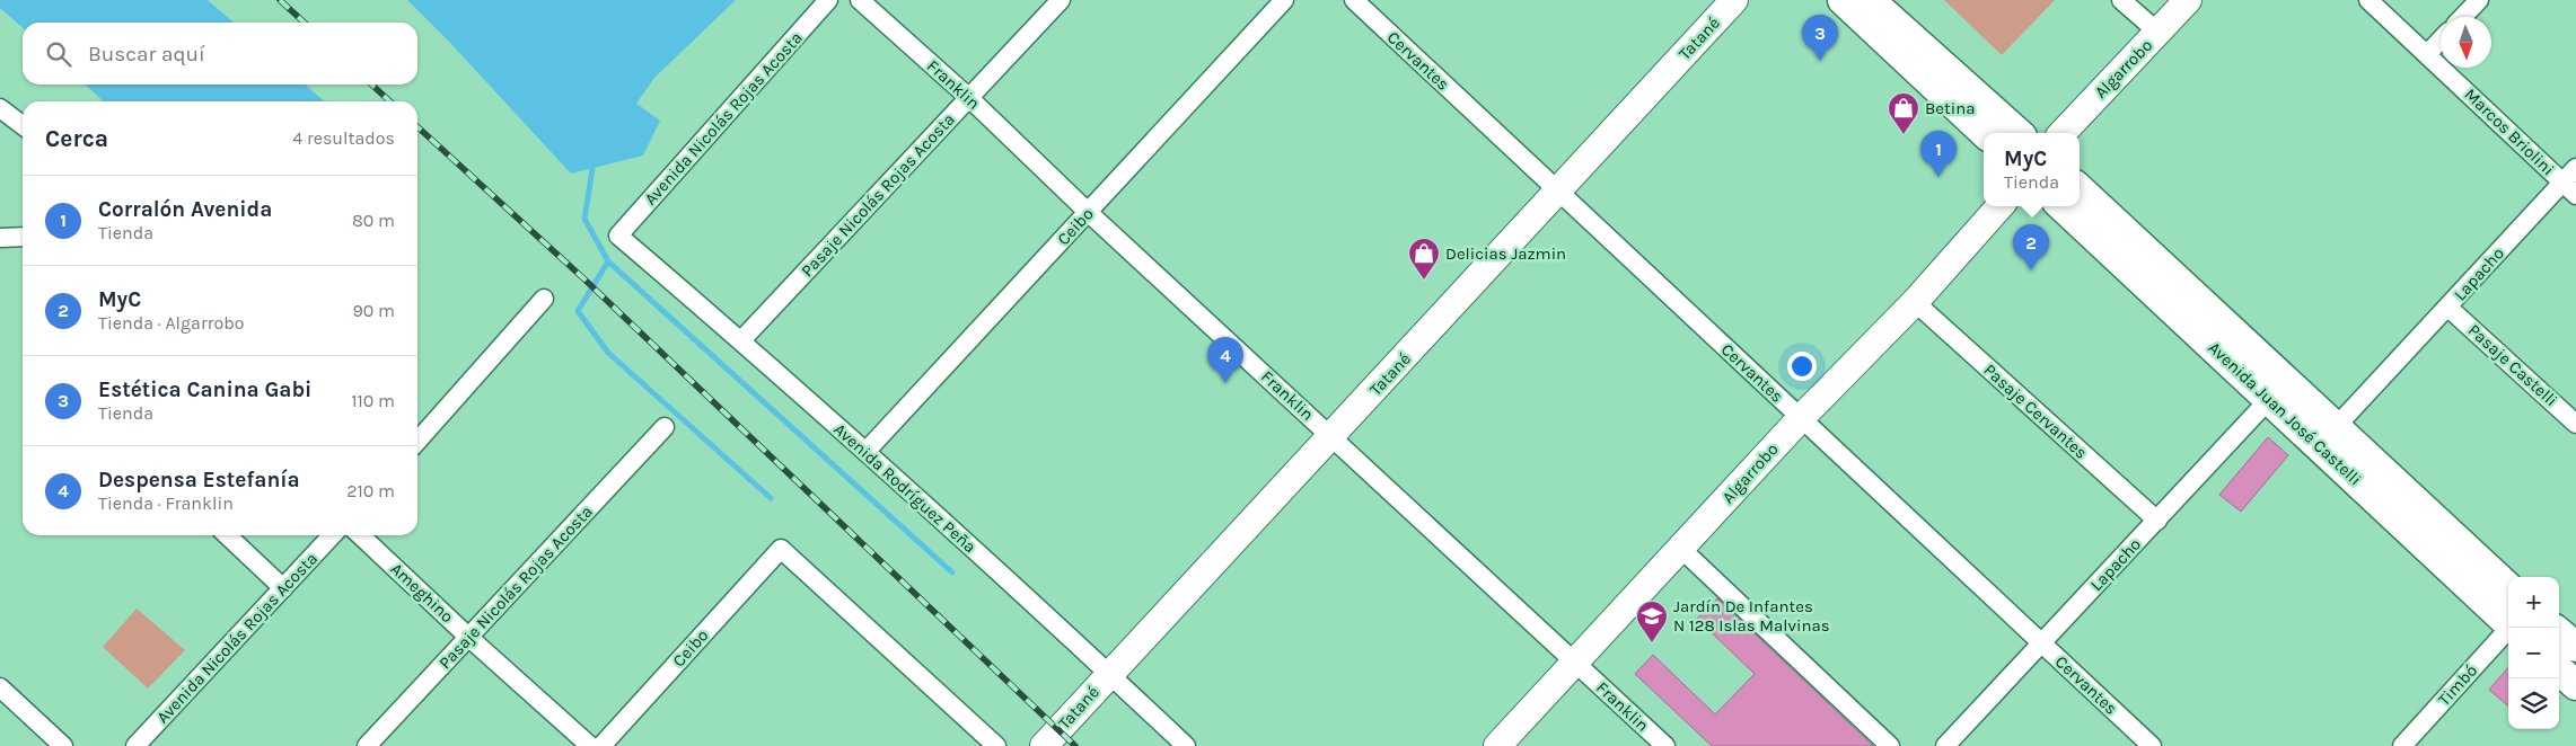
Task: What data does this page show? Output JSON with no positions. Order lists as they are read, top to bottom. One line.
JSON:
{"streets":{"main road":["Avenida Juan José Castelli"],"street":["Tatané","Cervantes","Algarrobo","Franklin","Avenida Nicolás Rojas Acosta","Marcos Briolini","Pasaje Nicolás Rojas Acosta","Ceibo","Lapacho","Pasaje Castelli","Pasaje Cervantes","Avenida Rodríguez Peña","Ameghino","Timbó"]},"crossings":[["Tatané","Cervantes"],["Tatané","Franklin"],["Tatané","Avenida Rodríguez Peña"],["Cervantes","Algarrobo"],["Cervantes","Lapacho"],["Algarrobo","Franklin"],["Algarrobo","Pasaje Cervantes"],["Franklin","Pasaje Nicolás Rojas Acosta"],["Franklin","Ceibo"],["Avenida Nicolás Rojas Acosta","Avenida Rodríguez Peña"],["Marcos Briolini","Lapacho"],["Pasaje Nicolás Rojas Acosta","Avenida Rodríguez Peña"],["Pasaje Nicolás Rojas Acosta","Ameghino"],["Ceibo","Avenida Rodríguez Peña"],["Lapacho","Pasaje Castelli"],["Lapacho","Pasaje Cervantes"],["Lapacho","Avenida Juan José Castelli"]],"places":{"shop":["Betina","Delicias Jazmin"],"school or university":["Jardín De Infantes N 128 Islas Malvinas"]},"north":"bottom","page":{"pins":["3","1","2","4"],"search":"Buscar aquí","heading":["Cerca","4 resultados"],"popup":["MyC","Tienda"],"list":[{"mark":"1","name":"Corralón Avenida","note":"Tienda","value":"80 m"},{"mark":"2","name":"MyC","note":"Tienda · Algarrobo","value":"90 m"},{"mark":"3","name":"Estética Canina Gabi","note":"Tienda","value":"110 m"},{"mark":"4","name":"Despensa Estefanía","note":"Tienda · Franklin","value":"210 m"}],"map_buttons":["+","−"]}}
